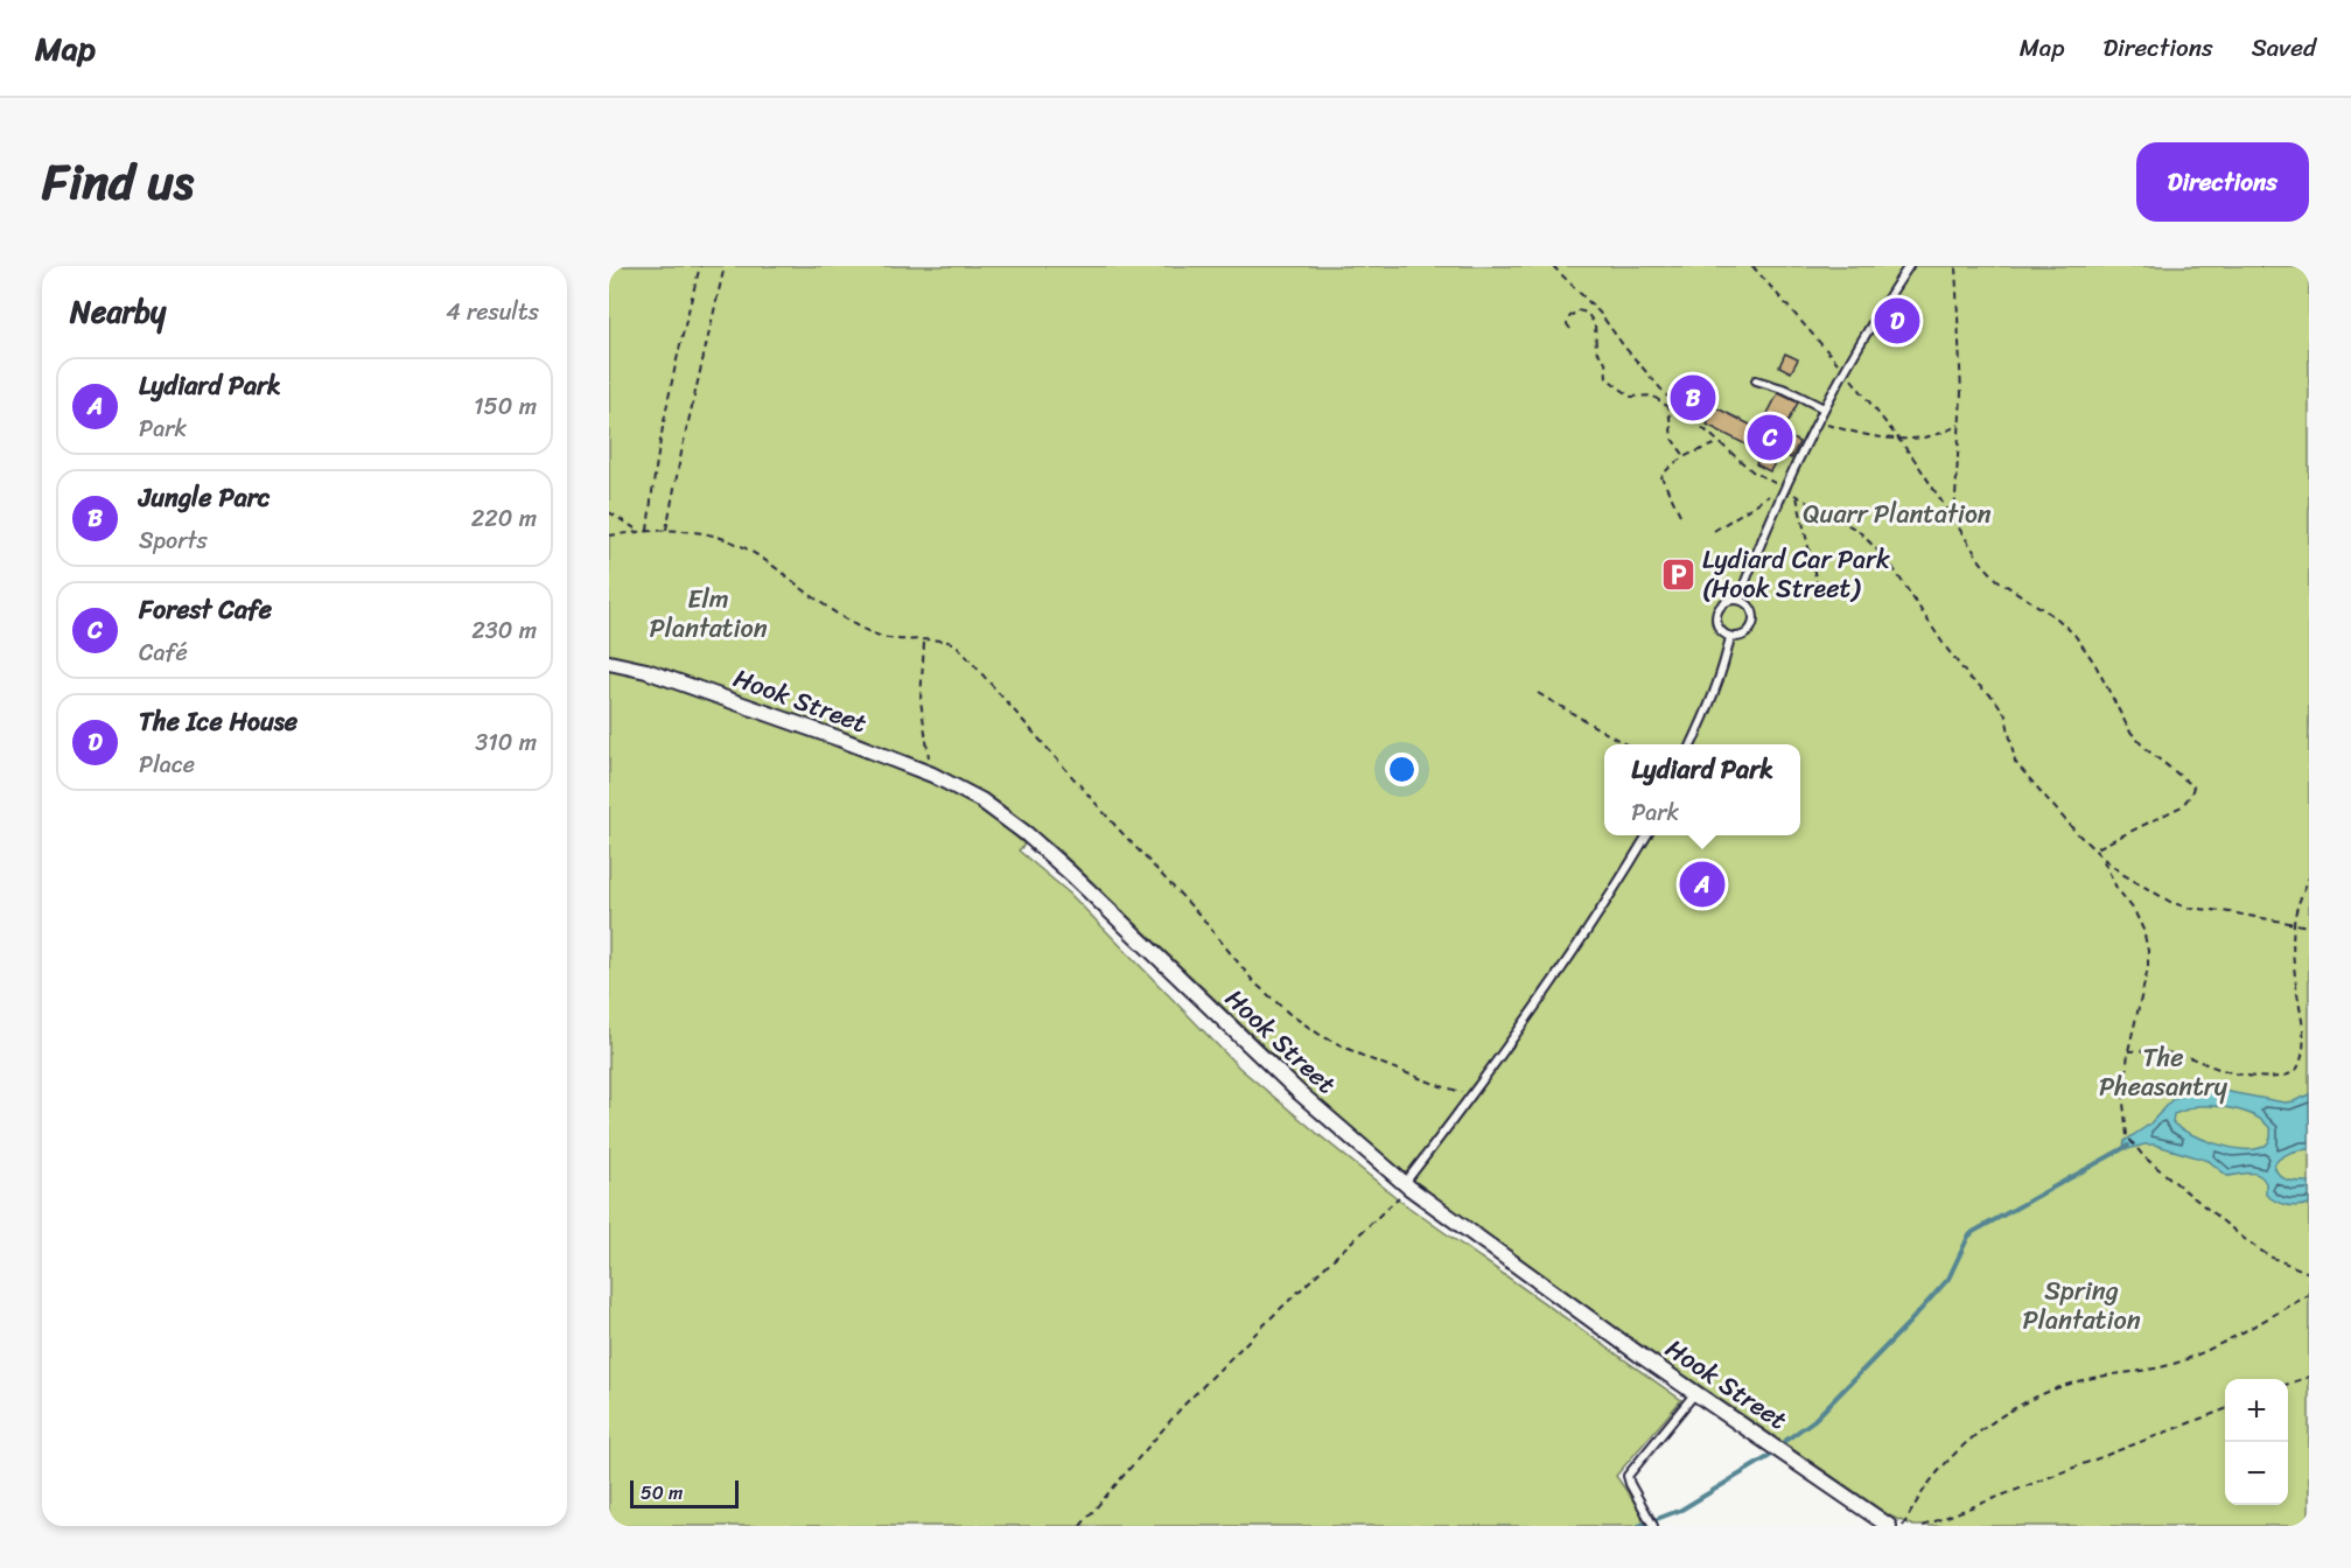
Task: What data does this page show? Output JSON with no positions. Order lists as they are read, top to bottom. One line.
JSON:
{"streets":{"street":["Hook Street"]},"parks":["Quarr Plantation","Elm Plantation","The Pheasantry","Spring Plantation"],"places":{"parking":["Lydiard Car Park (Hook Street)"]},"scale_bar":"50 m","page":{"header":"Map","nav":["Map","Directions","Saved"],"title":"Find us","buttons":"Directions","heading":["Nearby","4 results"],"pins":["D","B","C","A"],"list":[{"mark":"A","name":"Lydiard Park","note":"Park","value":"150 m"},{"mark":"B","name":"Jungle Parc","note":"Sports","value":"220 m"},{"mark":"C","name":"Forest Cafe","note":"Café","value":"230 m"},{"mark":"D","name":"The Ice House","note":"Place","value":"310 m"}],"popup":["Lydiard Park","Park"],"map_buttons":["+","−"],"scale":"50 m"}}
